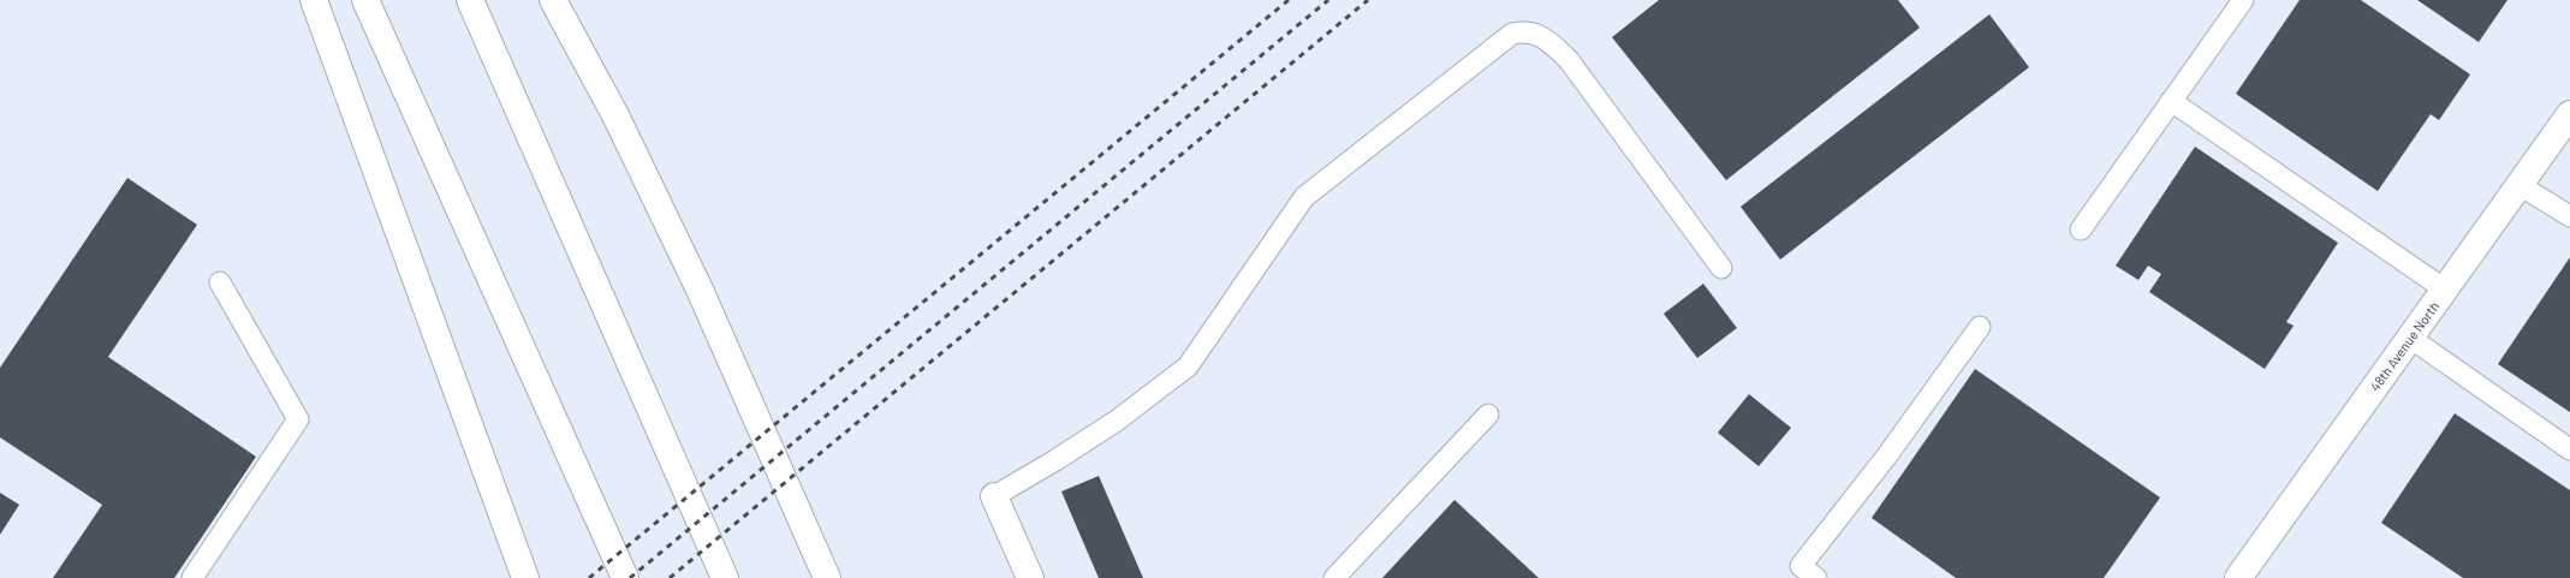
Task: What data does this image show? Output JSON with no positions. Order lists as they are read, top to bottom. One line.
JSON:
{"streets":{"main road":["48th Avenue North"]}}
